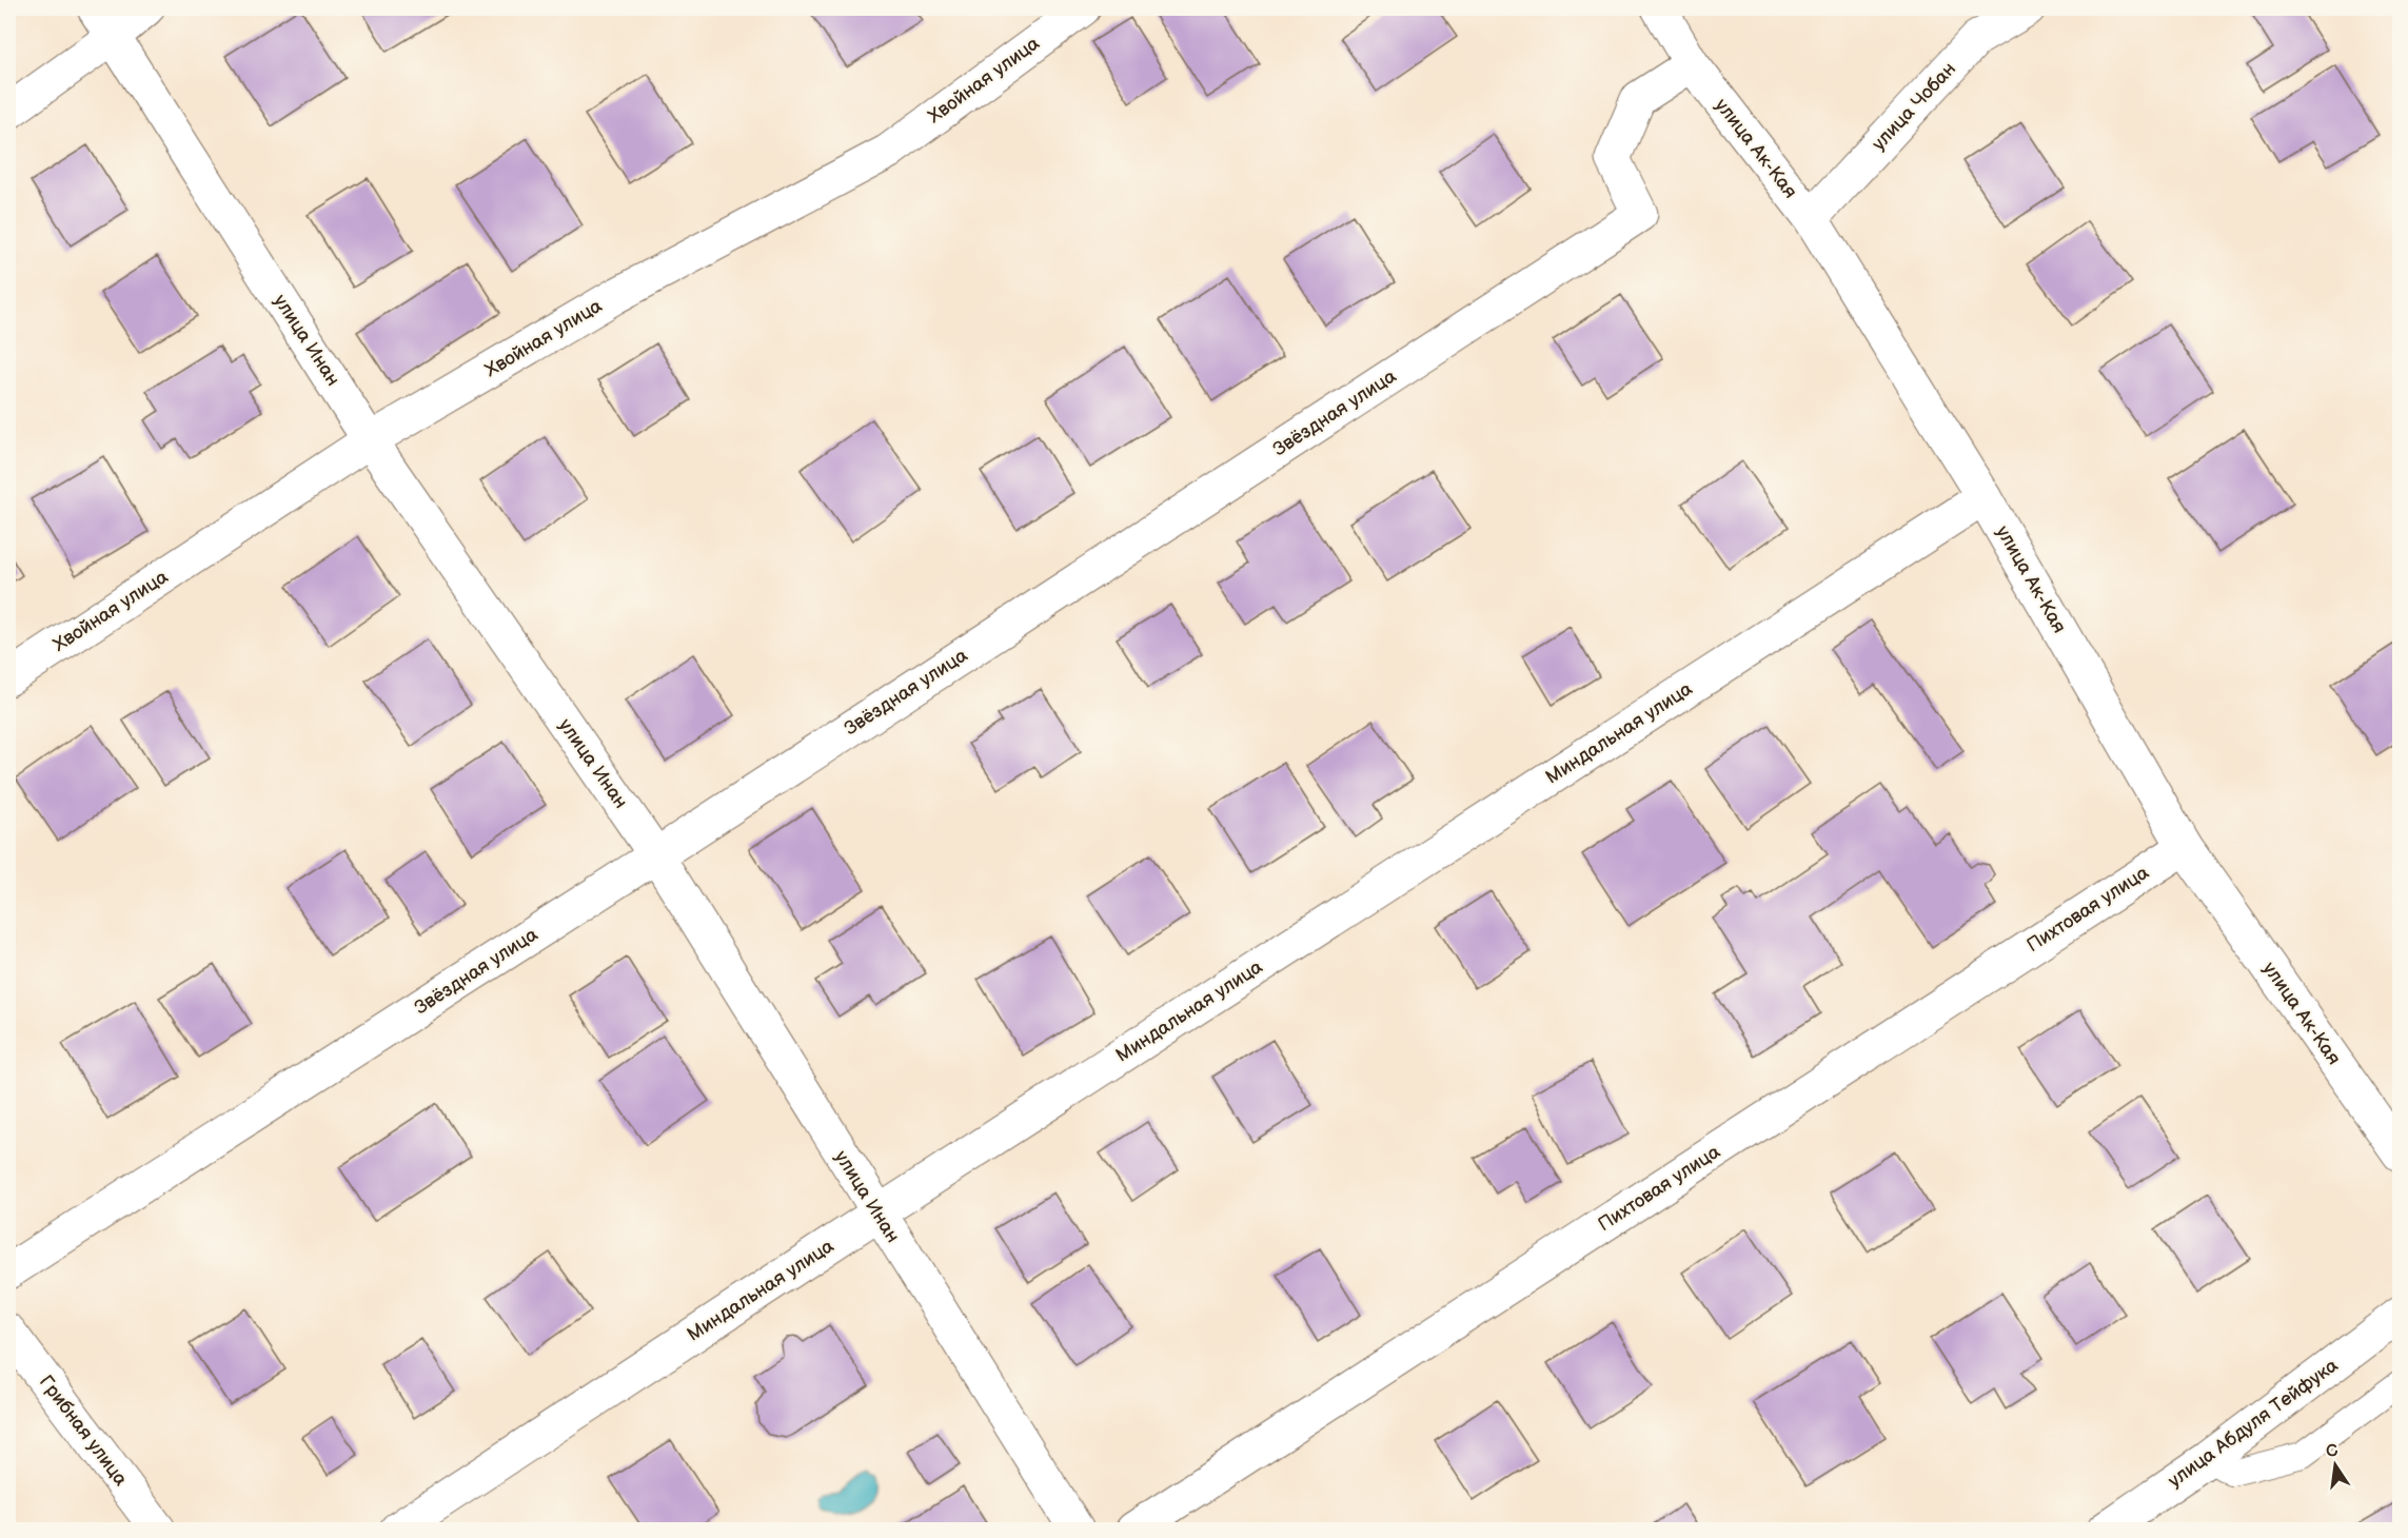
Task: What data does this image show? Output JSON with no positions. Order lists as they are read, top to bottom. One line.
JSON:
{"streets":{"street":["Хвойная улица","улица Чобан","улица Ак-Кая","улица Инан","Звёздная улица","Миндальная улица","Пихтовая улица","улица Абдуля Тейфука","Грибная улица"]},"crossings":[["Хвойная улица","улица Инан"],["улица Чобан","улица Ак-Кая"],["улица Ак-Кая","Звёздная улица"],["улица Ак-Кая","Миндальная улица"],["улица Ак-Кая","Пихтовая улица"],["улица Инан","Звёздная улица"],["улица Инан","Миндальная улица"]],"north":"top"}
